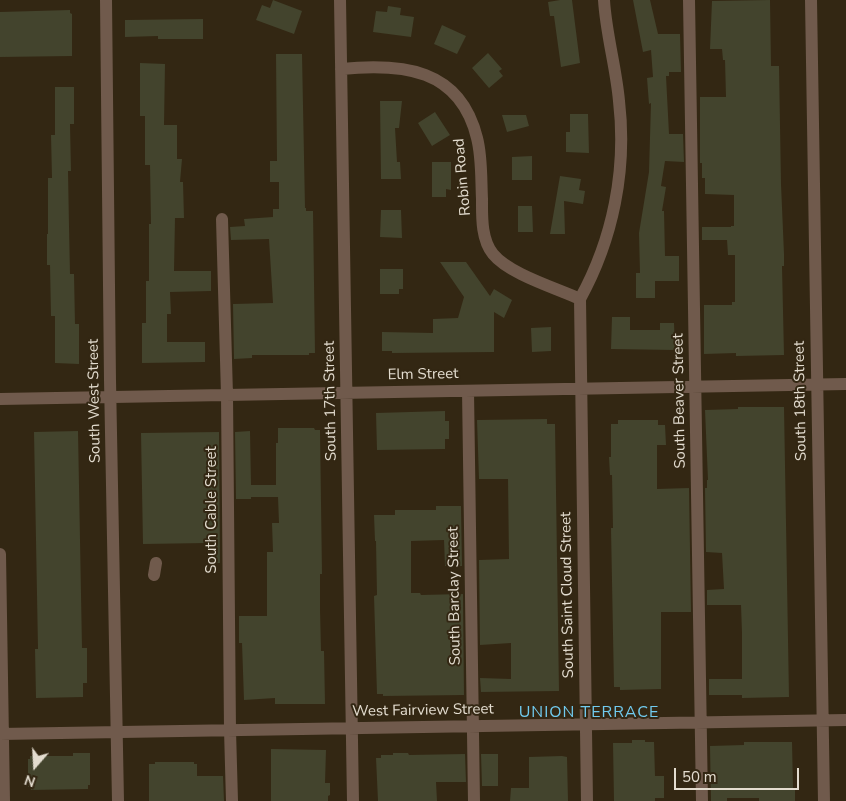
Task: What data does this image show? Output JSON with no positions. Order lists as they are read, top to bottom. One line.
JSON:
{"streets":{"street":["Robin Road","Elm Street","South West Street","South 17th Street","South Beaver Street","South 18th Street","South Cable Street","South Saint Cloud Street","South Barclay Street","West Fairview Street"]},"crossings":[["Robin Road","South 17th Street"],["Robin Road","South Saint Cloud Street"],["Elm Street","South West Street"],["Elm Street","South 17th Street"],["Elm Street","South Beaver Street"],["Elm Street","South 18th Street"],["Elm Street","South Cable Street"],["Elm Street","South Saint Cloud Street"],["Elm Street","South Barclay Street"],["South West Street","West Fairview Street"],["South 17th Street","West Fairview Street"],["South Beaver Street","West Fairview Street"],["South 18th Street","West Fairview Street"],["South Cable Street","West Fairview Street"],["South Saint Cloud Street","West Fairview Street"],["South Barclay Street","West Fairview Street"]],"districts":["UNION TERRACE"],"scale_bar":"50 m","north":"bottom"}
